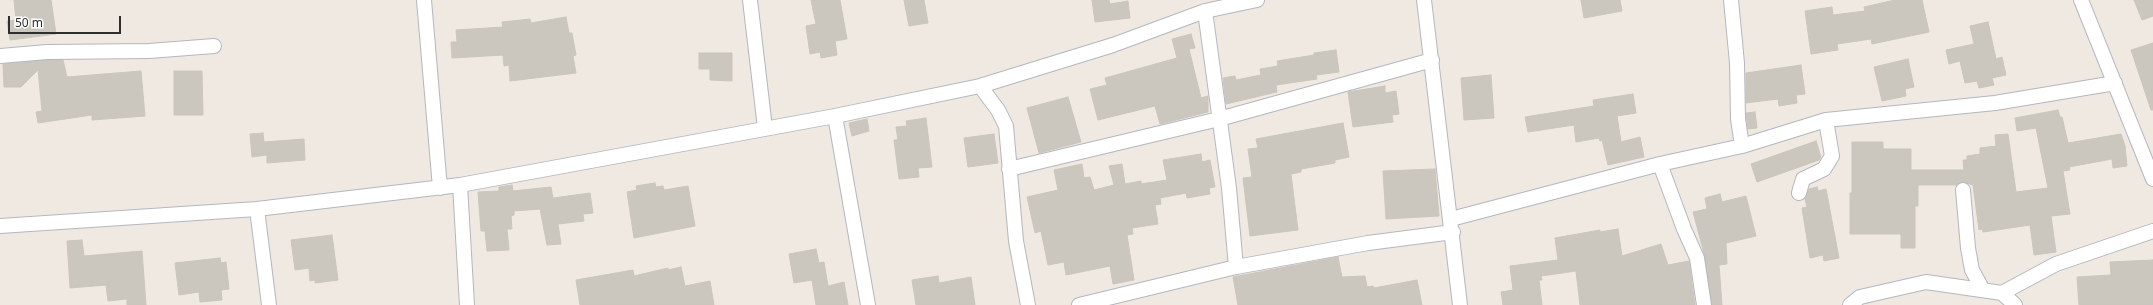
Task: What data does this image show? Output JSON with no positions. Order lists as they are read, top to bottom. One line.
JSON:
{"scale_bar":"50 m"}
